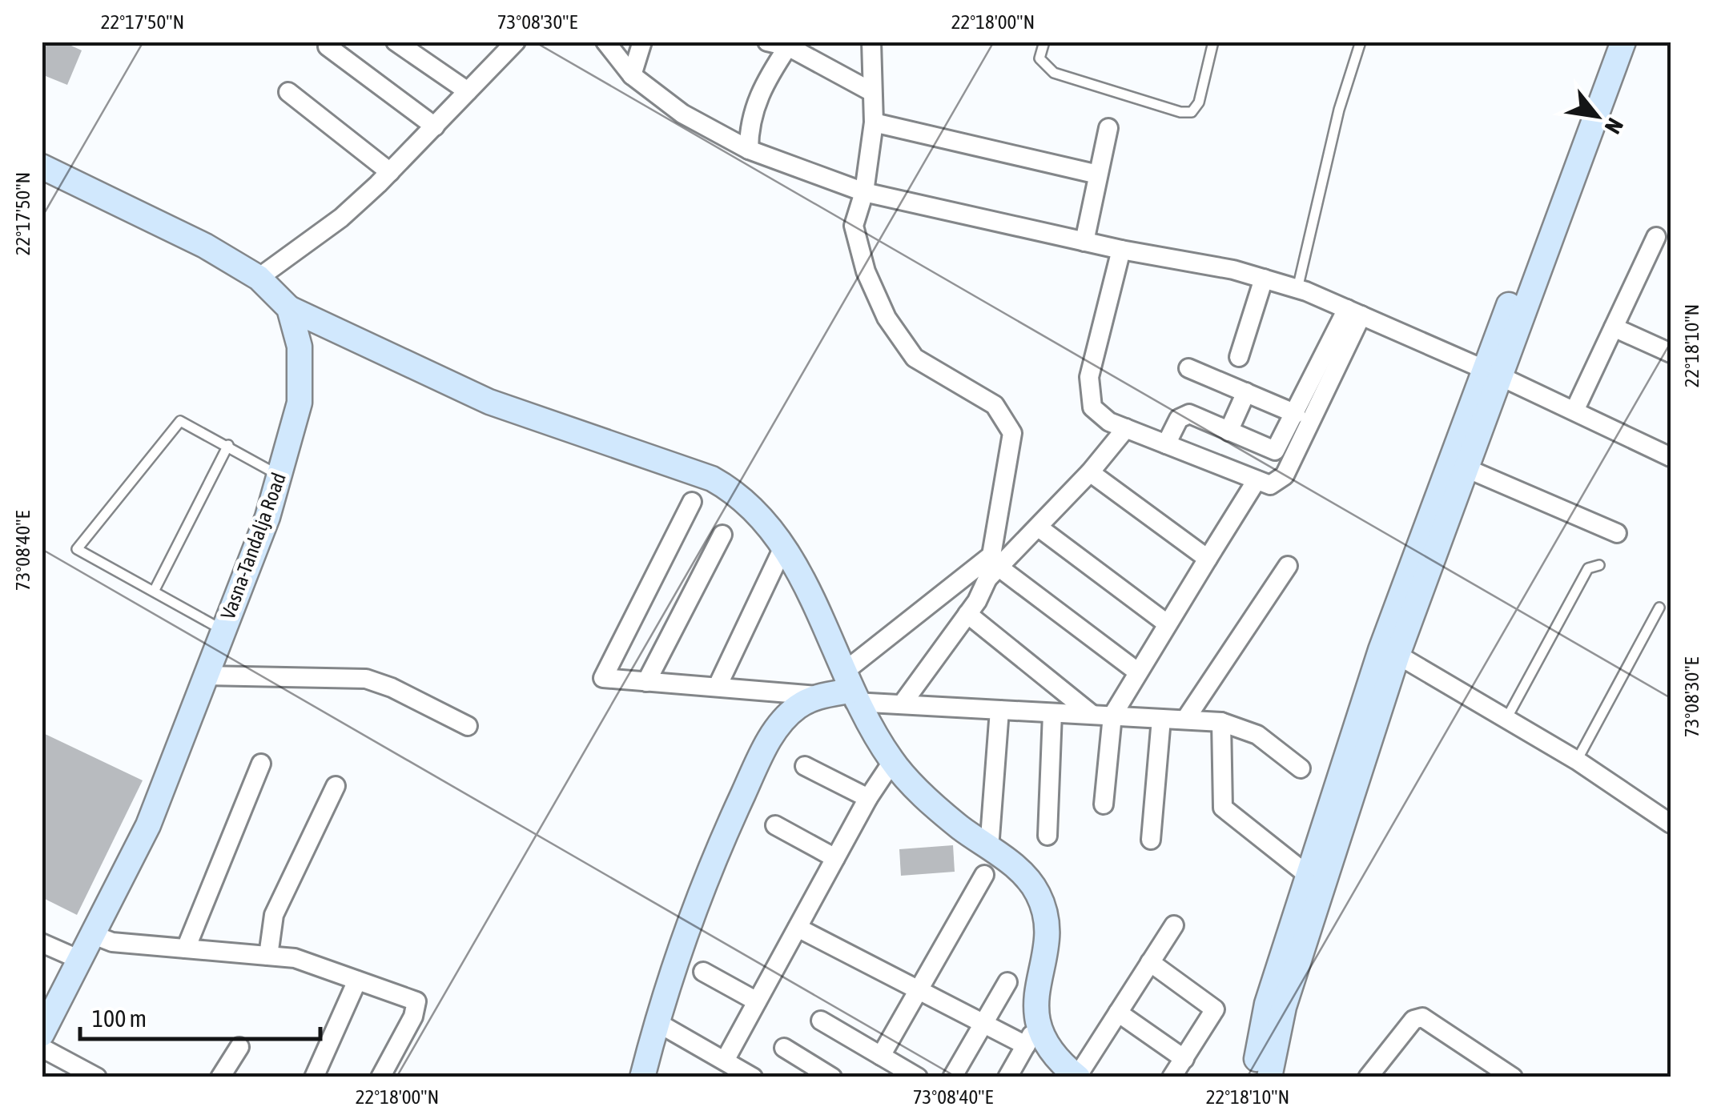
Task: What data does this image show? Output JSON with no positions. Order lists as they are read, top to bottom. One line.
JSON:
{"streets":{"street":["Vasna-Tandalja Road"]},"scale_bar":"100 m","north":"bottom right","coordinates":["22°17'50\"N","73°08'30\"E","22°18'00\"N","22°18'10\"N","73°08'40\"E"]}
